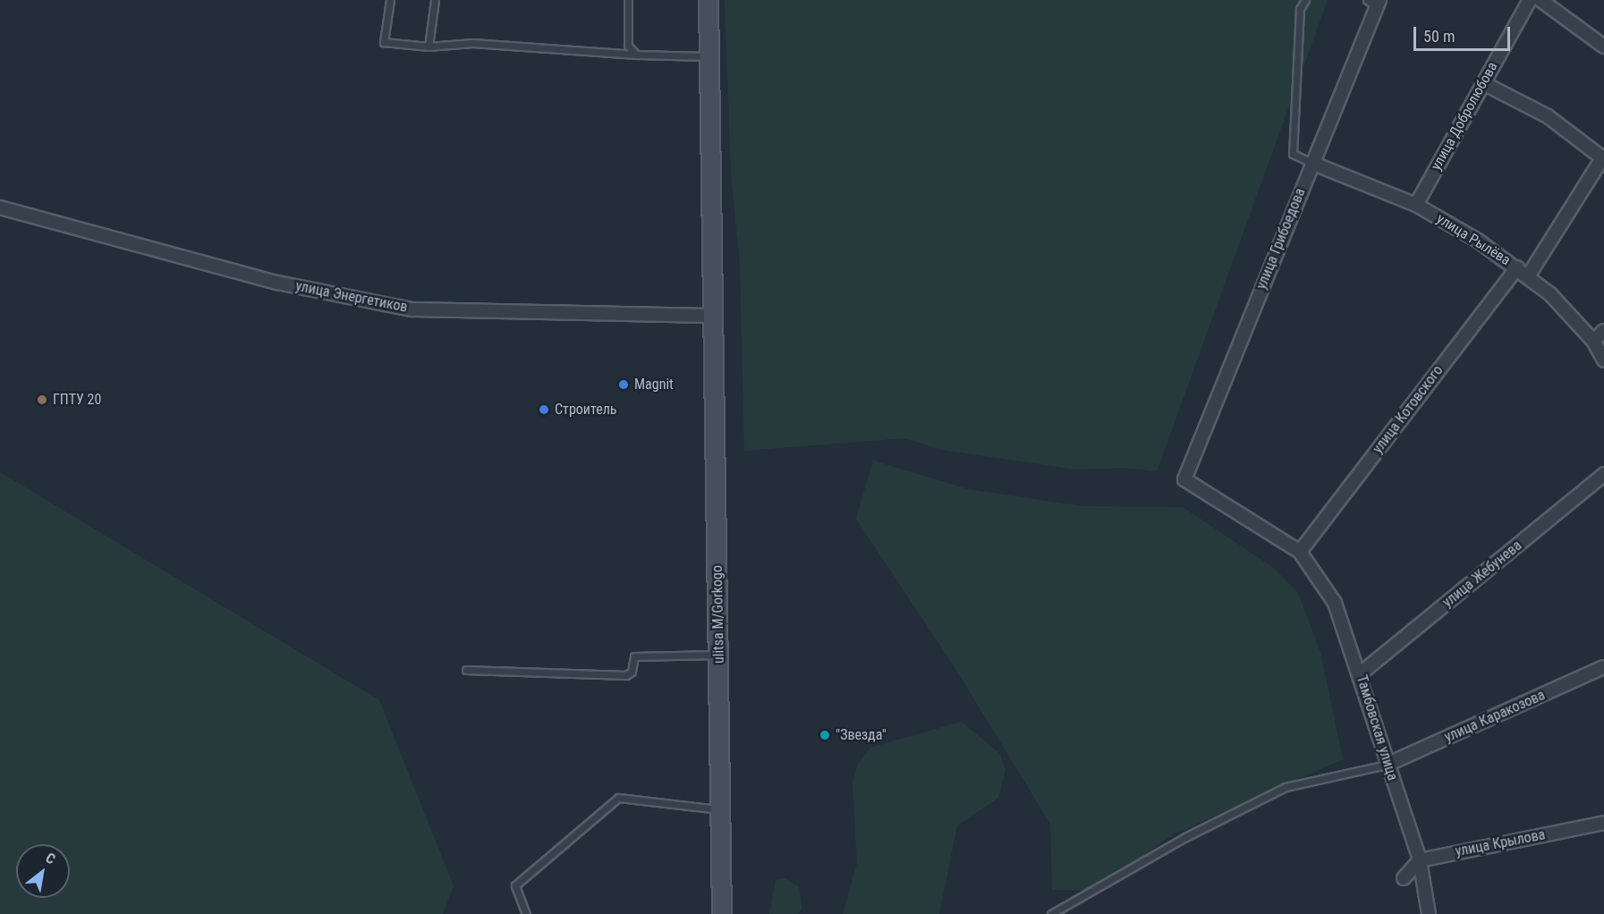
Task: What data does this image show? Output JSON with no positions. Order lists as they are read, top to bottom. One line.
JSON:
{"streets":{"main road":["ulitsa M/Gorkogo"],"street":["улица Добролюбова","улица Грибоедова","улица Рылёва","улица Энергетиков","улица Котовского","улица Жебунева","улица Каракозова","Тамбовская улица","улица Крылова"]},"crossings":[["улица Добролюбова","улица Рылёва"],["улица Грибоедова","улица Рылёва"],["улица Грибоедова","улица Котовского"],["улица Грибоедова","Тамбовская улица"],["улица Рылёва","улица Котовского"],["улица Энергетиков","ulitsa M/Gorkogo"],["улица Котовского","Тамбовская улица"],["улица Жебунева","Тамбовская улица"],["улица Каракозова","Тамбовская улица"],["Тамбовская улица","улица Крылова"]],"places":["Magnit","ГПТУ 20","Строитель","\"Звезда\""],"scale_bar":"50 m","north":"top right"}
